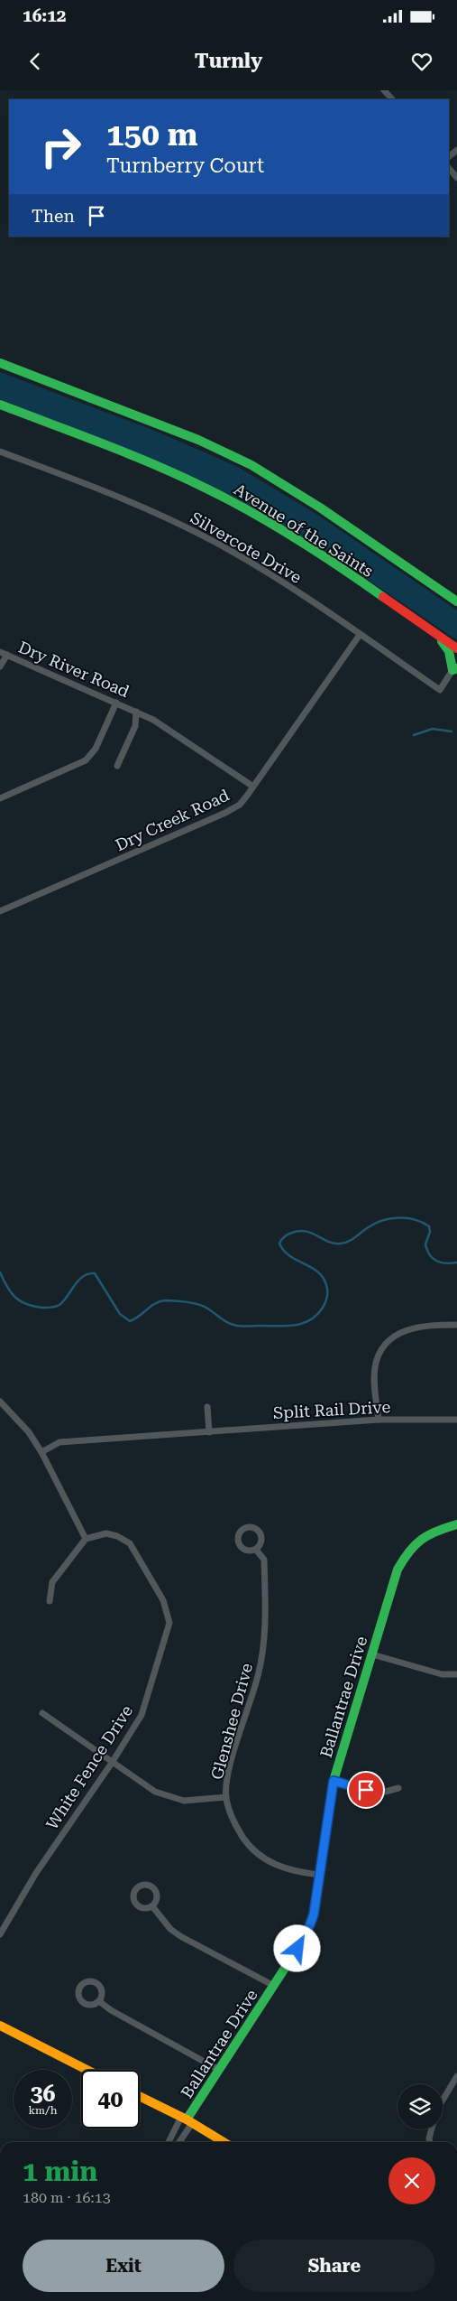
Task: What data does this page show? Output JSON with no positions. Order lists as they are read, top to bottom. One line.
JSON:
{"streets":{"main road":["Avenue of the Saints","Ballantrae Drive"],"street":["Silvercote Drive","Dry River Road","Dry Creek Road","Split Rail Drive","Glenshee Drive","White Fence Drive"]},"crossings":[["Silvercote Drive","Dry Creek Road"],["Dry River Road","Dry Creek Road"],["Ballantrae Drive","Glenshee Drive"]],"page":{"status":"16:12","header":"Turnly","turn":["150 m","Turnberry Court"],"then":"Then","speed":"36 km/h","limit":"40","heading":["1 min","180 m · 16:13"],"buttons":["Exit","Share"]}}
